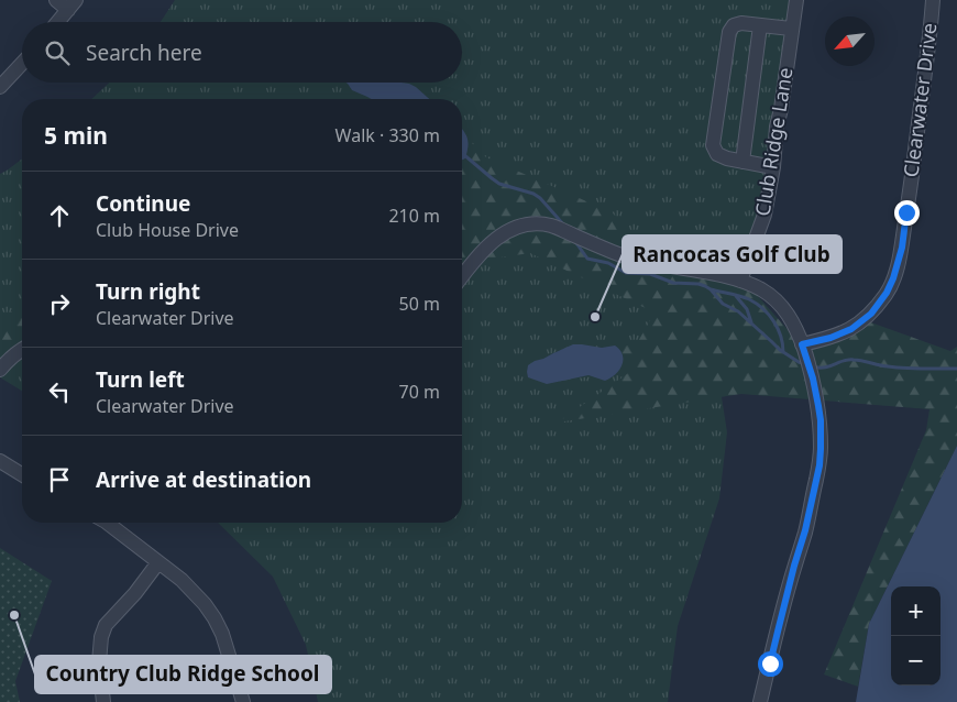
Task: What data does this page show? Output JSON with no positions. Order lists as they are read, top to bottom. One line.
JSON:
{"streets":{"street":["Clearwater Drive","Club Ridge Lane"]},"places":["Rancocas Golf Club","Country Club Ridge School"],"north":"bottom left","page":{"search":"Search here","heading":["5 min","Walk · 330 m"],"list":[["Continue","Club House Drive","210 m"],["Turn right","Clearwater Drive","50 m"],["Turn left","Clearwater Drive","70 m"],"Arrive at destination"],"map_buttons":["+","−"]}}
